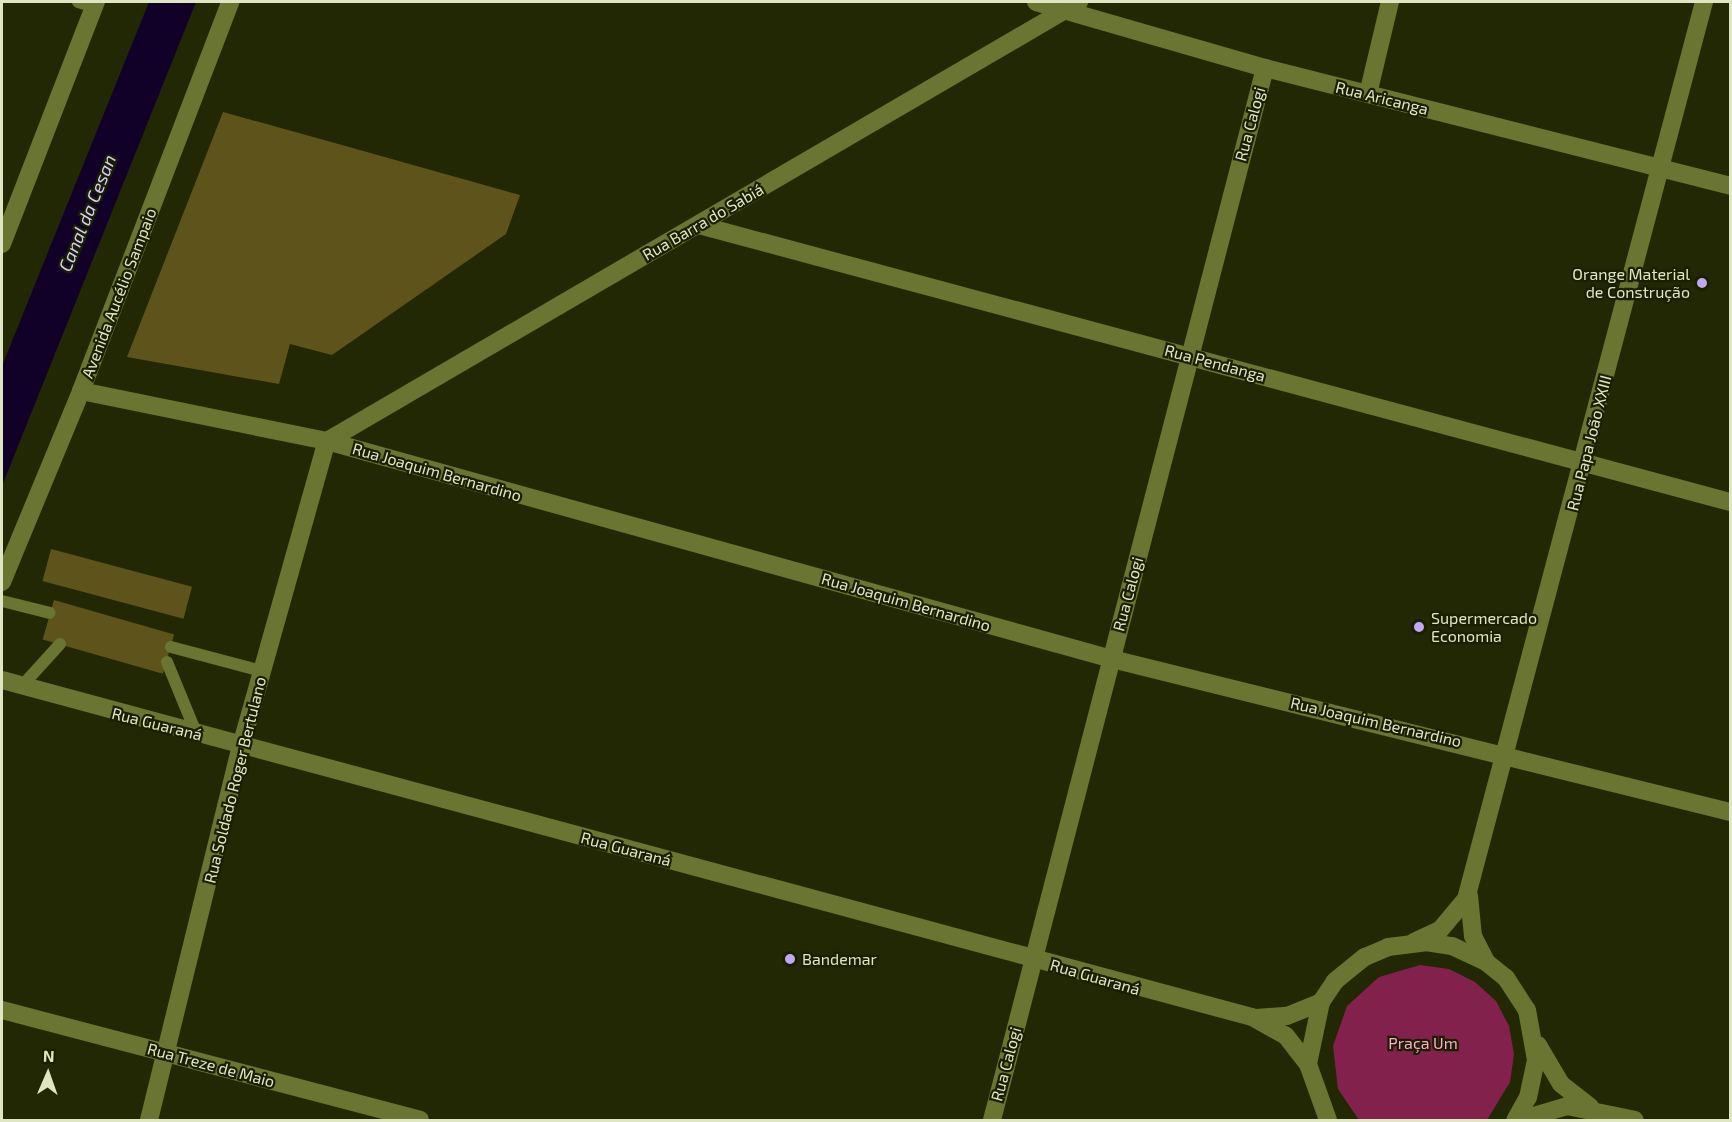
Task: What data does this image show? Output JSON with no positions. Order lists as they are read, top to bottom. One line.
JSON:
{"streets":{"street":["Rua Aricanga","Rua Calogi","Rua Barra do Sabiá","Avenida Aucélio Sampaio","Rua Pendanga","Rua Papa João XXIII","Rua Joaquim Bernardino","Rua Guaraná","Rua Soldado Roger Bertulano","Rua Treze de Maio"]},"crossings":[["Rua Aricanga","Rua Calogi"],["Rua Aricanga","Rua Barra do Sabiá"],["Rua Aricanga","Rua Papa João XXIII"],["Rua Calogi","Rua Pendanga"],["Rua Calogi","Rua Joaquim Bernardino"],["Rua Calogi","Rua Guaraná"],["Rua Barra do Sabiá","Rua Pendanga"],["Rua Barra do Sabiá","Rua Joaquim Bernardino"],["Rua Barra do Sabiá","Rua Soldado Roger Bertulano"],["Avenida Aucélio Sampaio","Rua Joaquim Bernardino"],["Rua Pendanga","Rua Papa João XXIII"],["Rua Papa João XXIII","Rua Joaquim Bernardino"],["Rua Joaquim Bernardino","Rua Soldado Roger Bertulano"],["Rua Guaraná","Rua Soldado Roger Bertulano"],["Rua Soldado Roger Bertulano","Rua Treze de Maio"]],"water":["Canal da Cesan"],"parks":["Praça Um"],"places":["Orange Material de Construção","Supermercado Economia","Bandemar"],"north":"top"}
